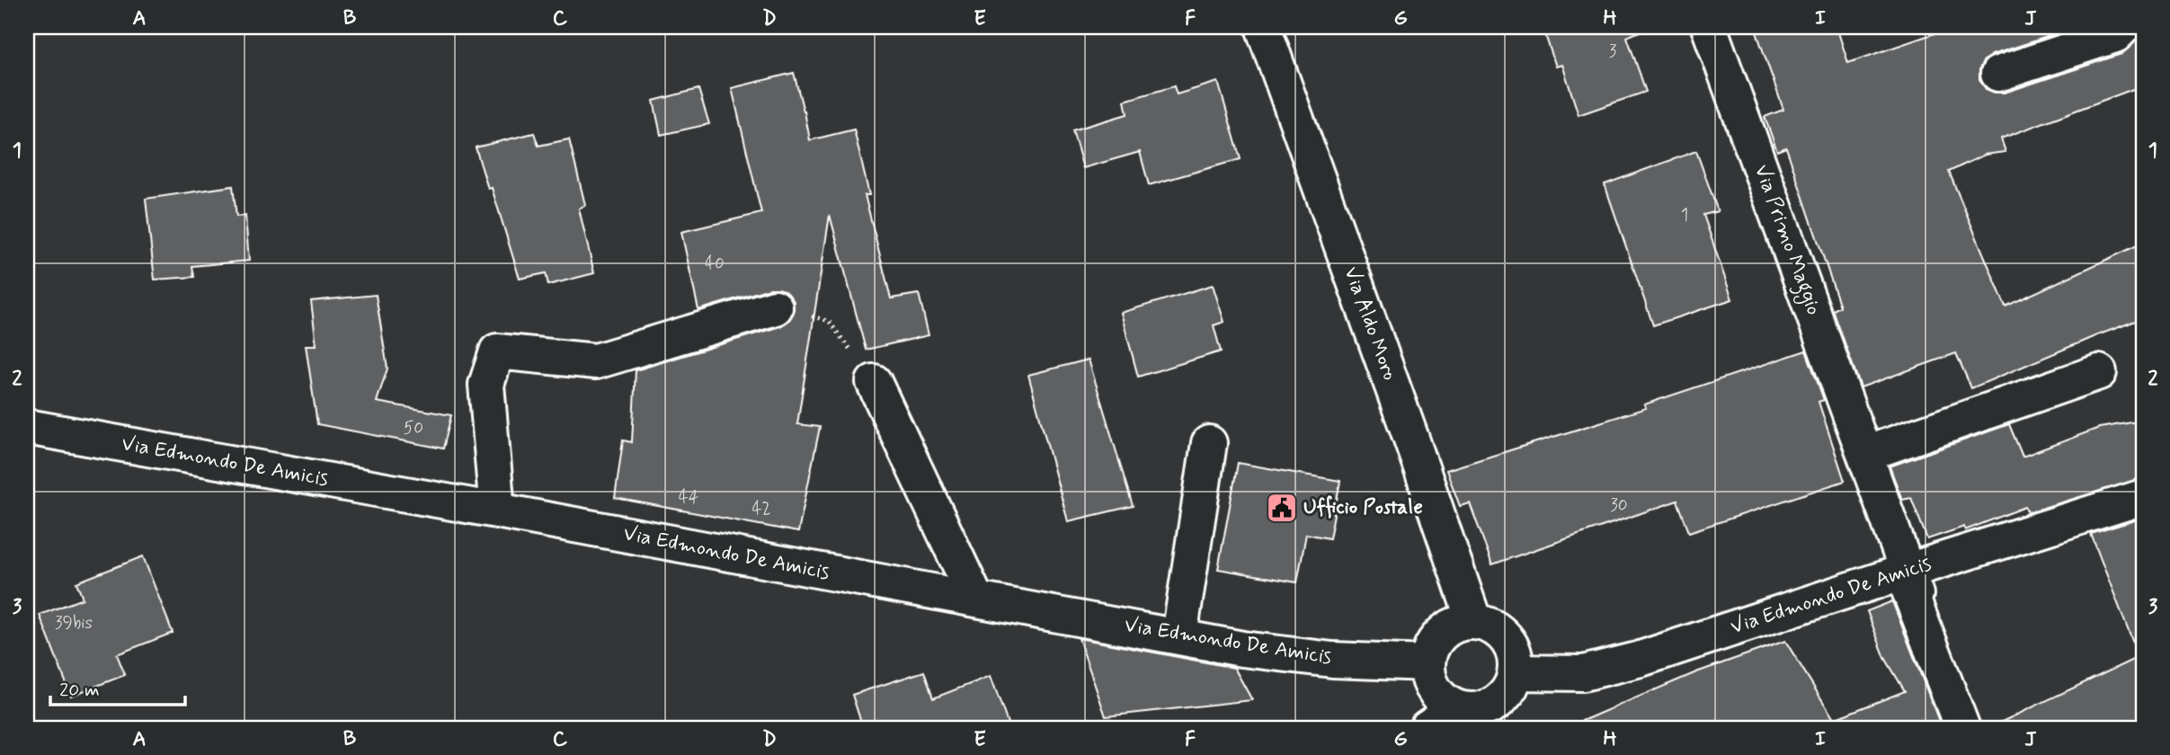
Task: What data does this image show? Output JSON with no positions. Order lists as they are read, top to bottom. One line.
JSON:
{"streets":{"street":["Via Primo Maggio","Via Aldo Moro","Via Edmondo De Amicis"]},"crossings":[["Via Primo Maggio","Via Edmondo De Amicis"],["Via Aldo Moro","Via Edmondo De Amicis"]],"places":{"public building":["Ufficio Postale"]},"house_numbers":["3","1","40","50","44","30","42","39bis"],"scale_bar":"20 m","grid":{"columns":["A","B","C","D","E","F","G","H","I","J"],"rows":["1","2","3"]}}
